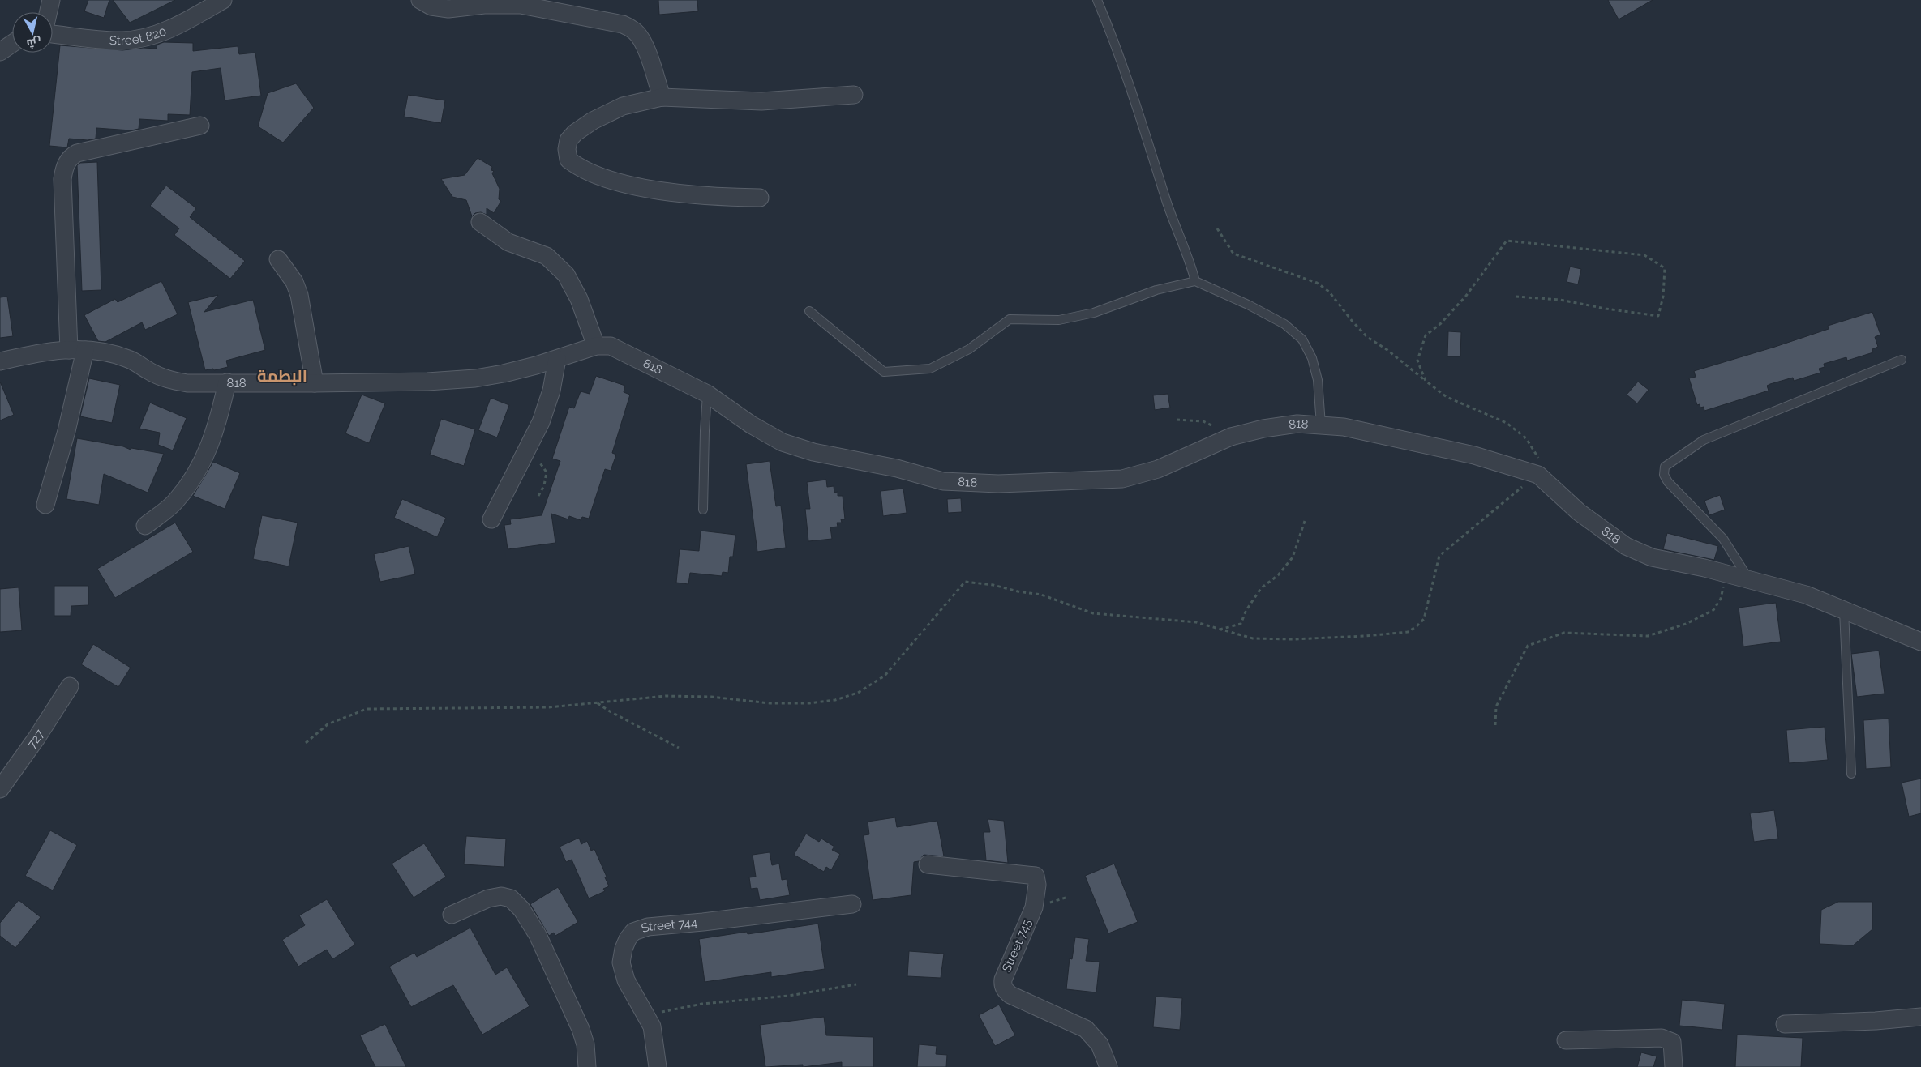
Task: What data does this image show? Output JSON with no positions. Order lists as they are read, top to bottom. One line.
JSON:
{"streets":{"street":["Street 820","818","727","Street 744","Street 745"]},"districts":["البطمة"],"north":"bottom"}
